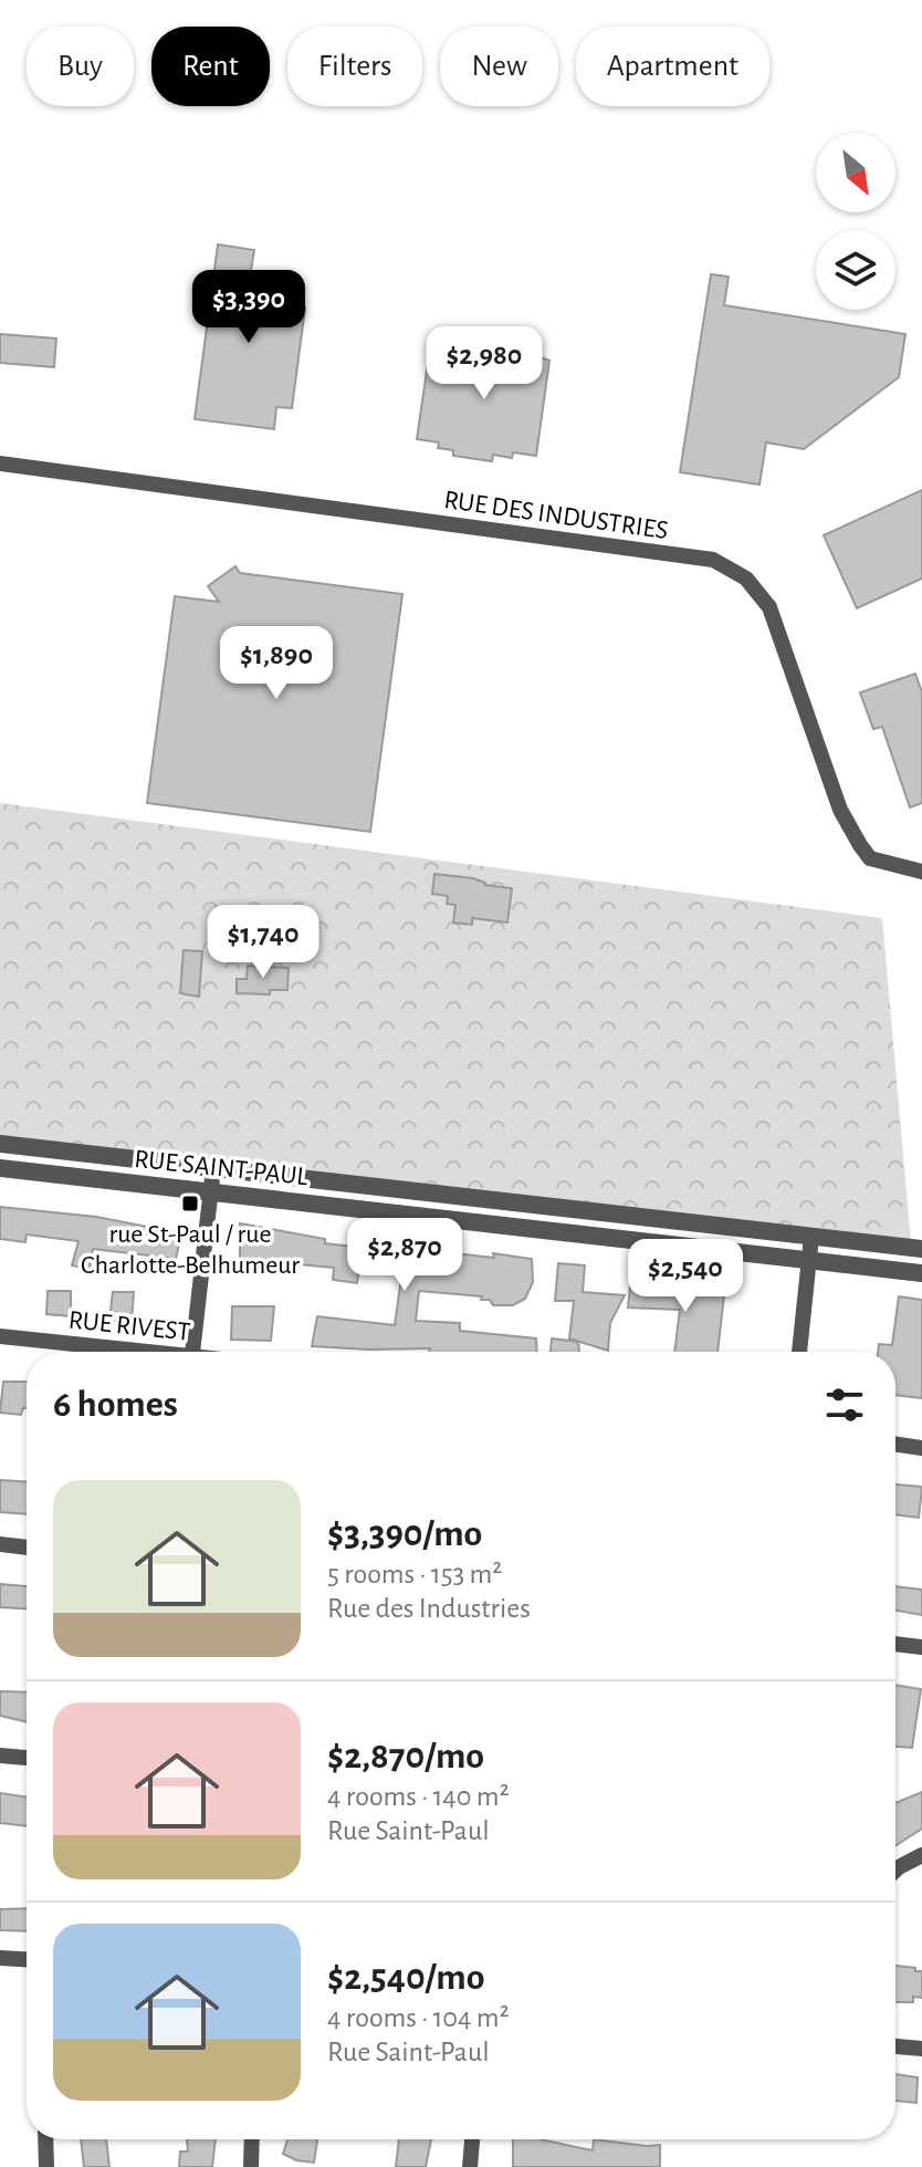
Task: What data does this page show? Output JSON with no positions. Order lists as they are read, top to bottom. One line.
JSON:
{"streets":{"street":["RUE DES INDUSTRIES","RUE SAINT-PAUL","RUE RIVEST"]},"places":{"transit":["rue St-Paul / rue Charlotte-Belhumeur"]},"north":"bottom right","page":{"chip":["Buy","Rent","Filters","New","Apartment"],"price":["$3,390","$2,980","$1,890","$1,740","$2,870","$2,540"],"heading":"6 homes","list":[{"name":"$3,390/mo","note":"5 rooms · 153 m² · Rue des Industries"},{"name":"$2,870/mo","note":"4 rooms · 140 m² · Rue Saint-Paul"},{"name":"$2,540/mo","note":"4 rooms · 104 m² · Rue Saint-Paul"}]}}
